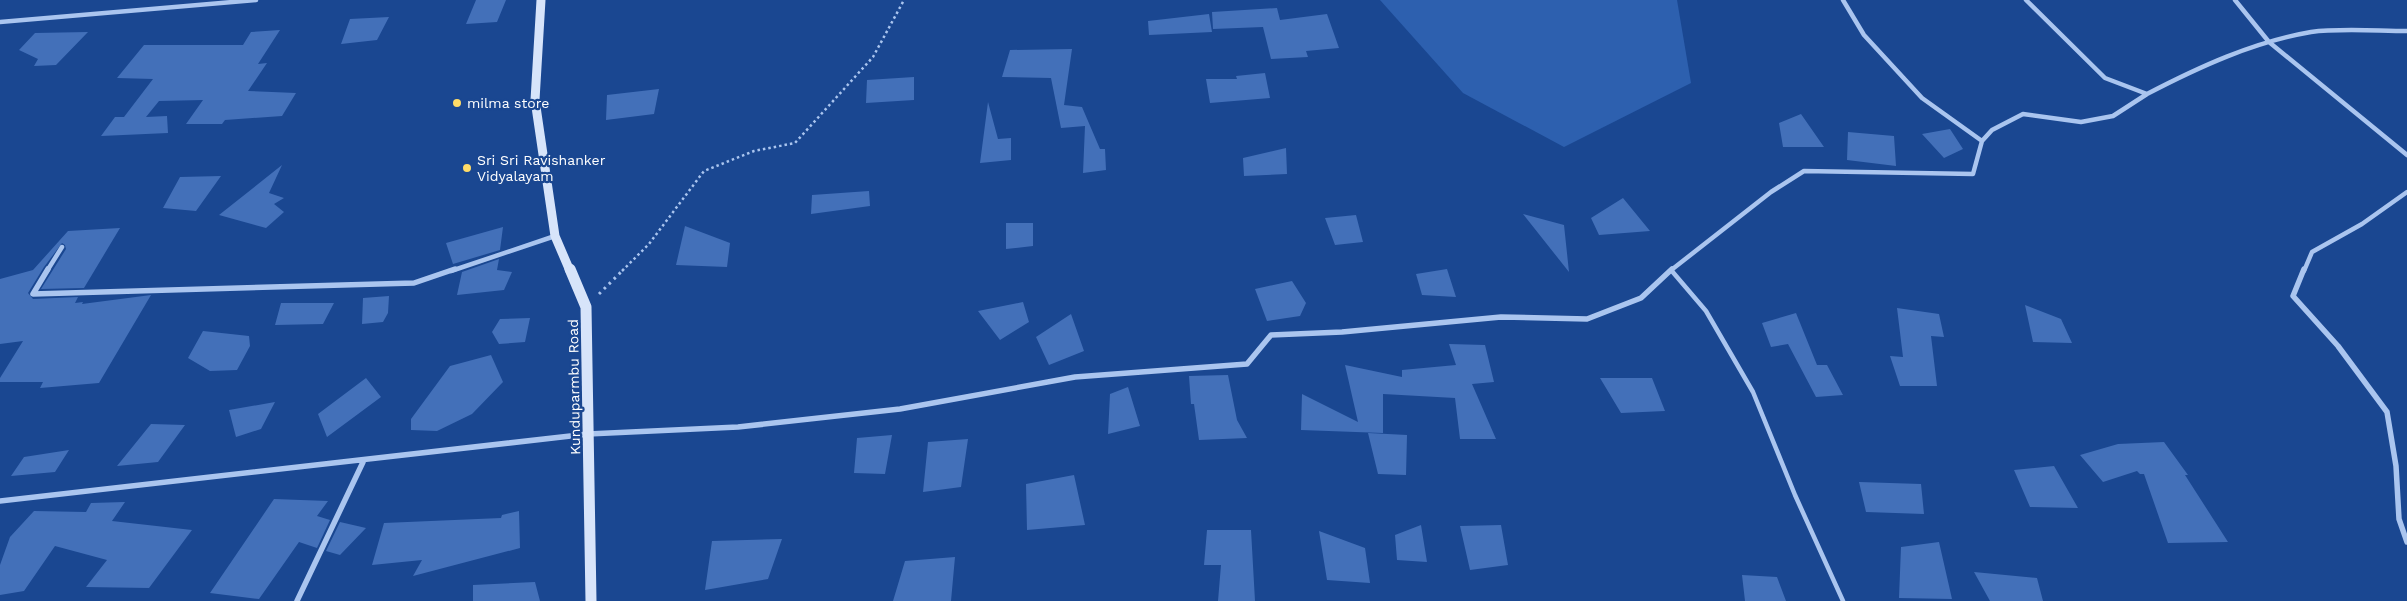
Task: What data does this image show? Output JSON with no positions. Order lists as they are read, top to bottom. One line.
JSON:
{"streets":{"main road":["Kunduparmbu Road"]},"places":["milma store","Sri Sri Ravishanker Vidyalayam"]}
